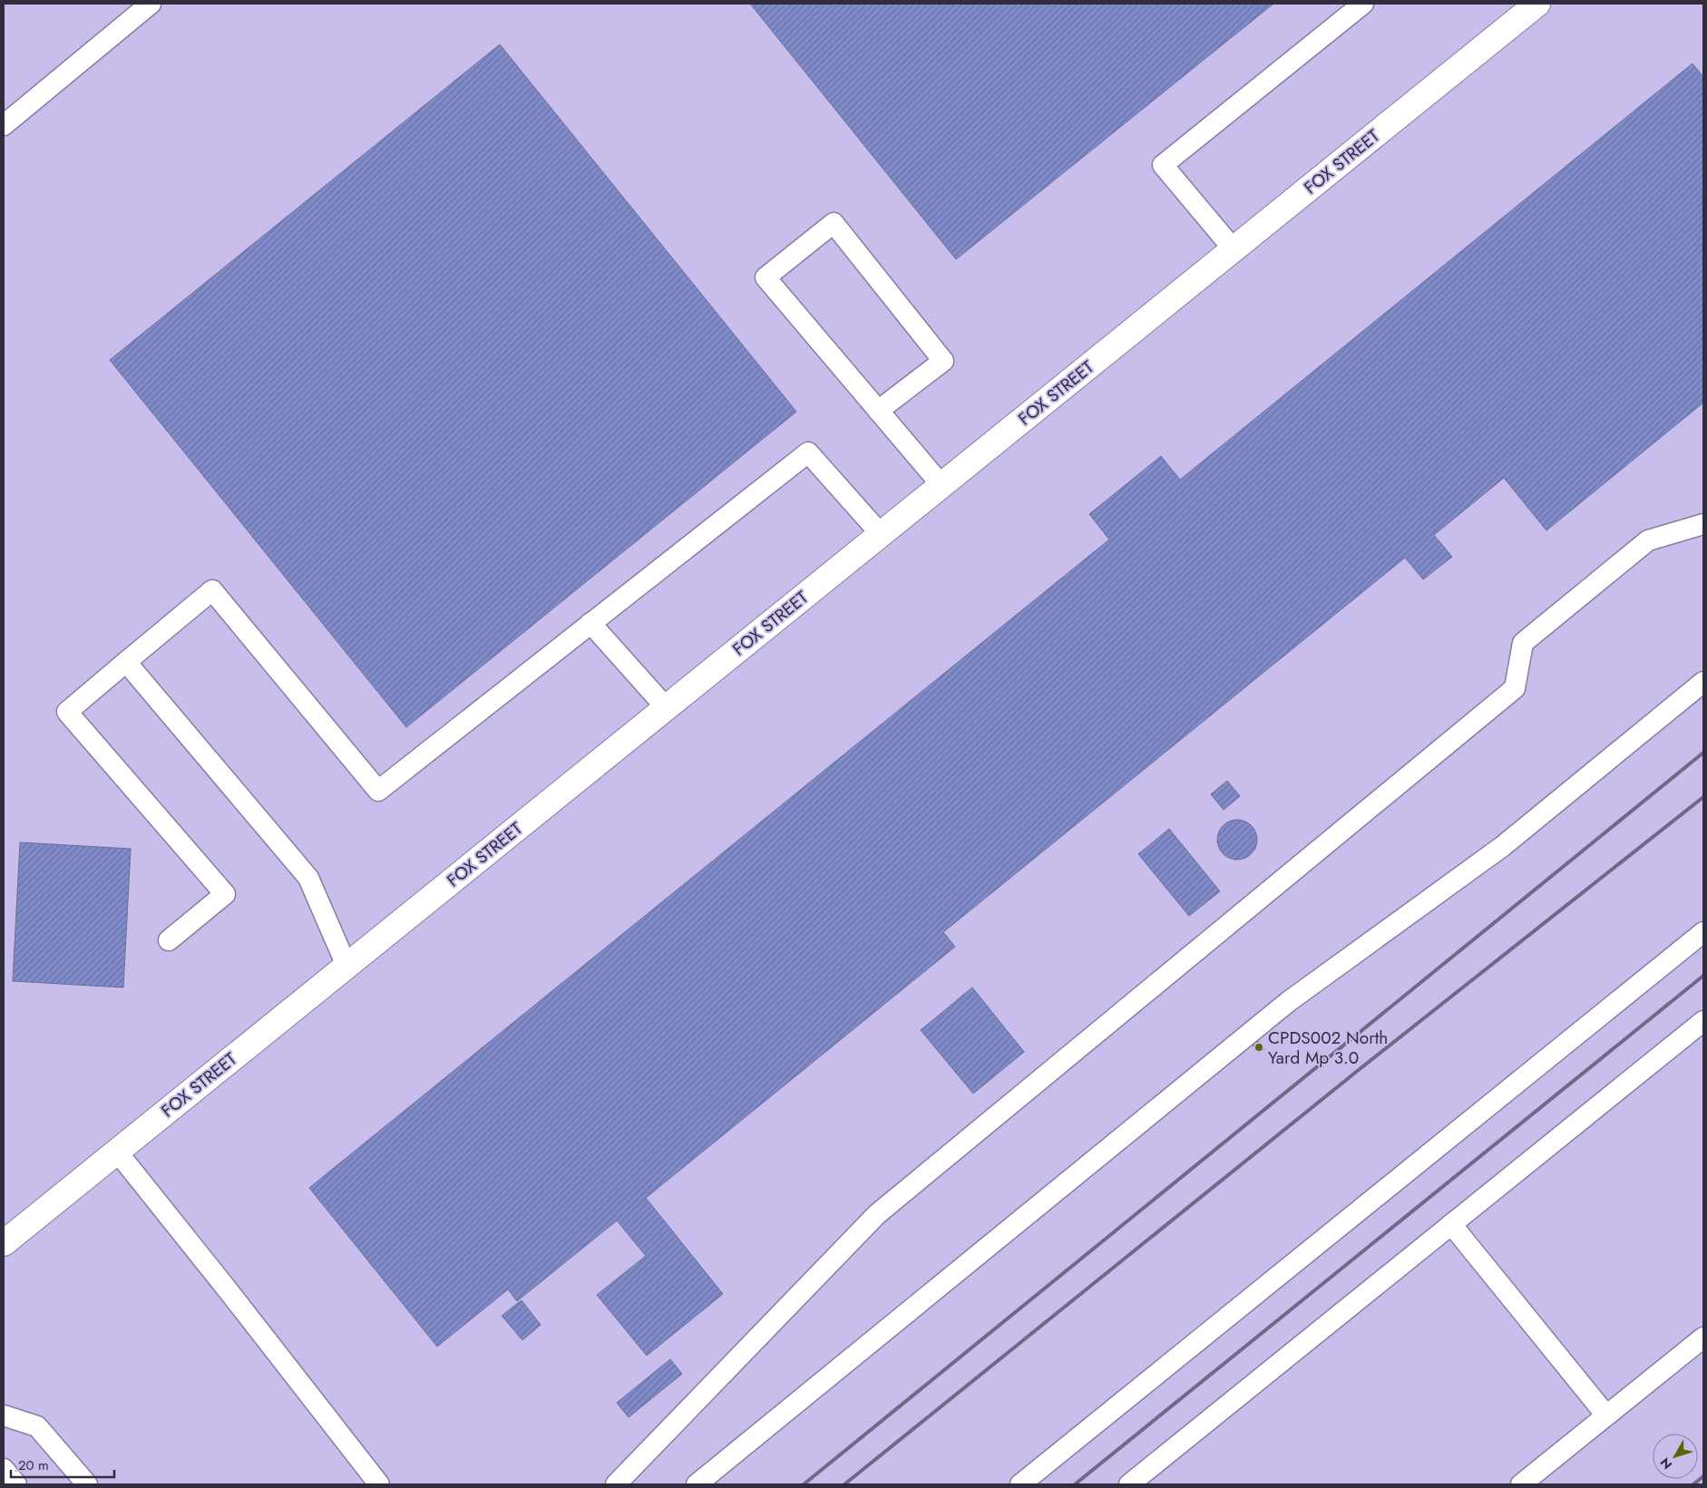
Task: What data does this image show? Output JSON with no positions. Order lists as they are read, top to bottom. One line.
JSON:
{"streets":{"street":["FOX STREET"]},"places":["CPDS002 North Yard Mp 3.0"],"scale_bar":"20 m","north":"bottom left"}
